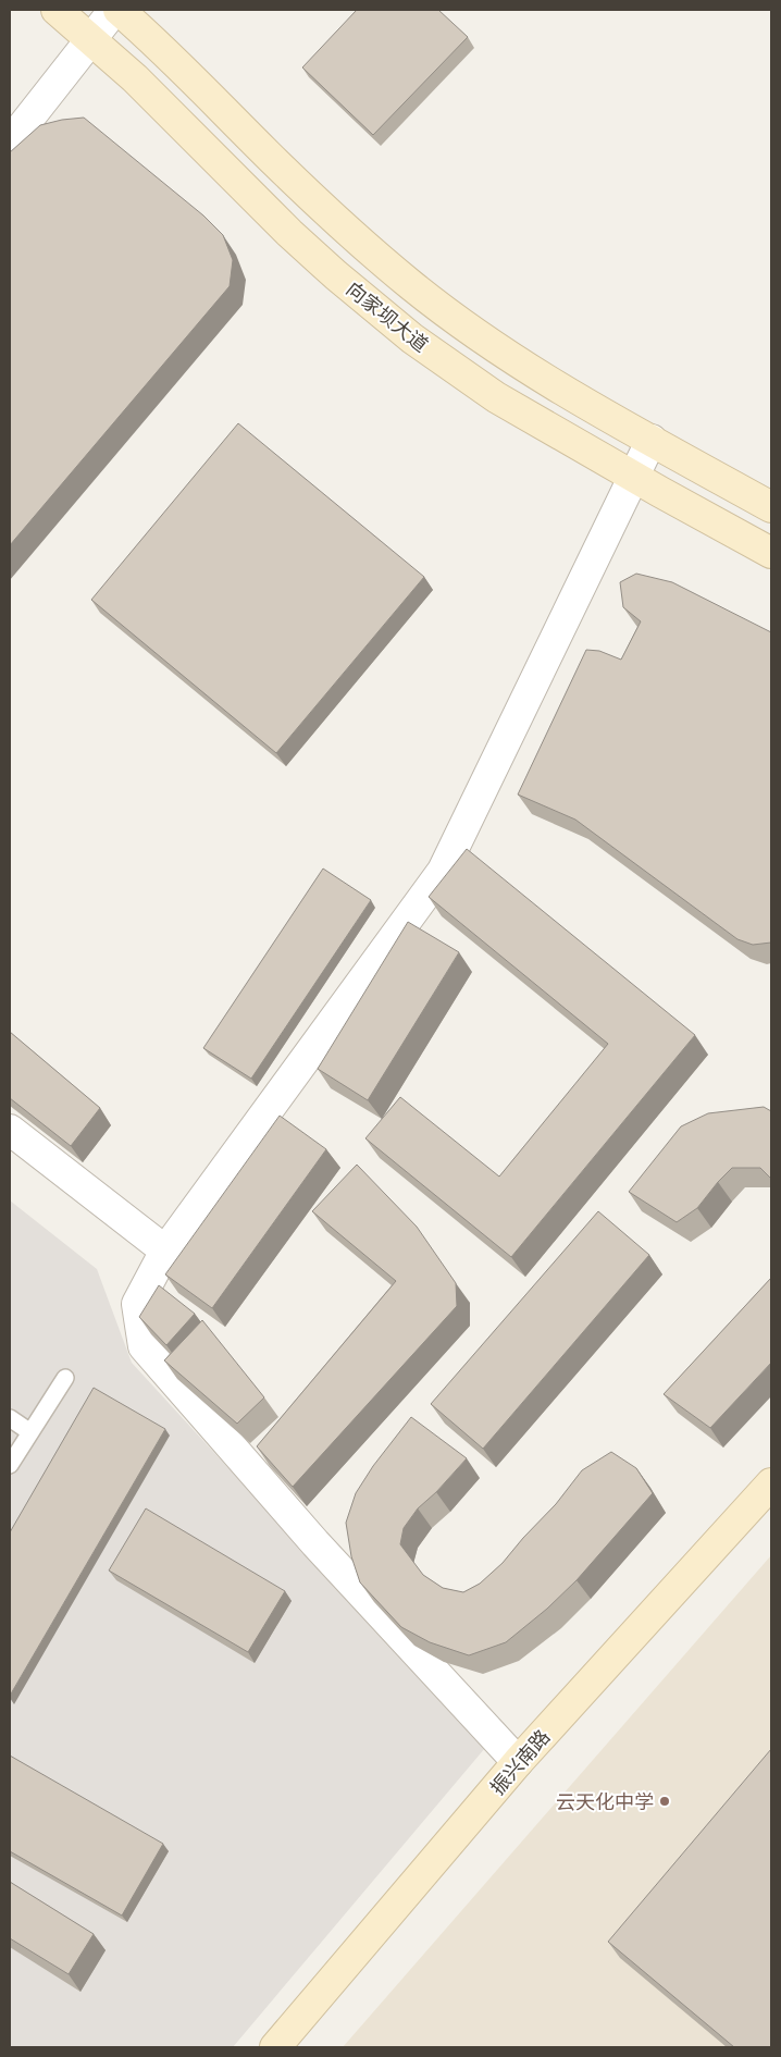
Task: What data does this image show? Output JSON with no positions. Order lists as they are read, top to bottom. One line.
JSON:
{"streets":{"main road":["向家坝大道","振兴南路"]},"places":["云天化中学"]}
